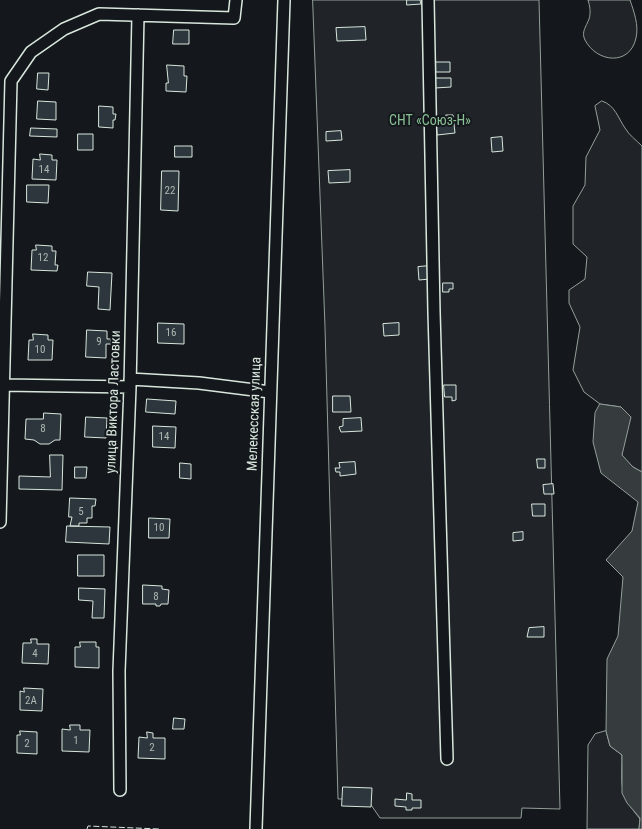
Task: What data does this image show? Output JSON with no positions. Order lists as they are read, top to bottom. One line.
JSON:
{"streets":{"street":["улица Виктора Ластовки","Мелекесская улица"]},"parks":["СНТ «Союз-Н»"],"house_numbers":["14","22","12","16","9","10","8","14","5","10","8","4","2А","1","2","2"]}
